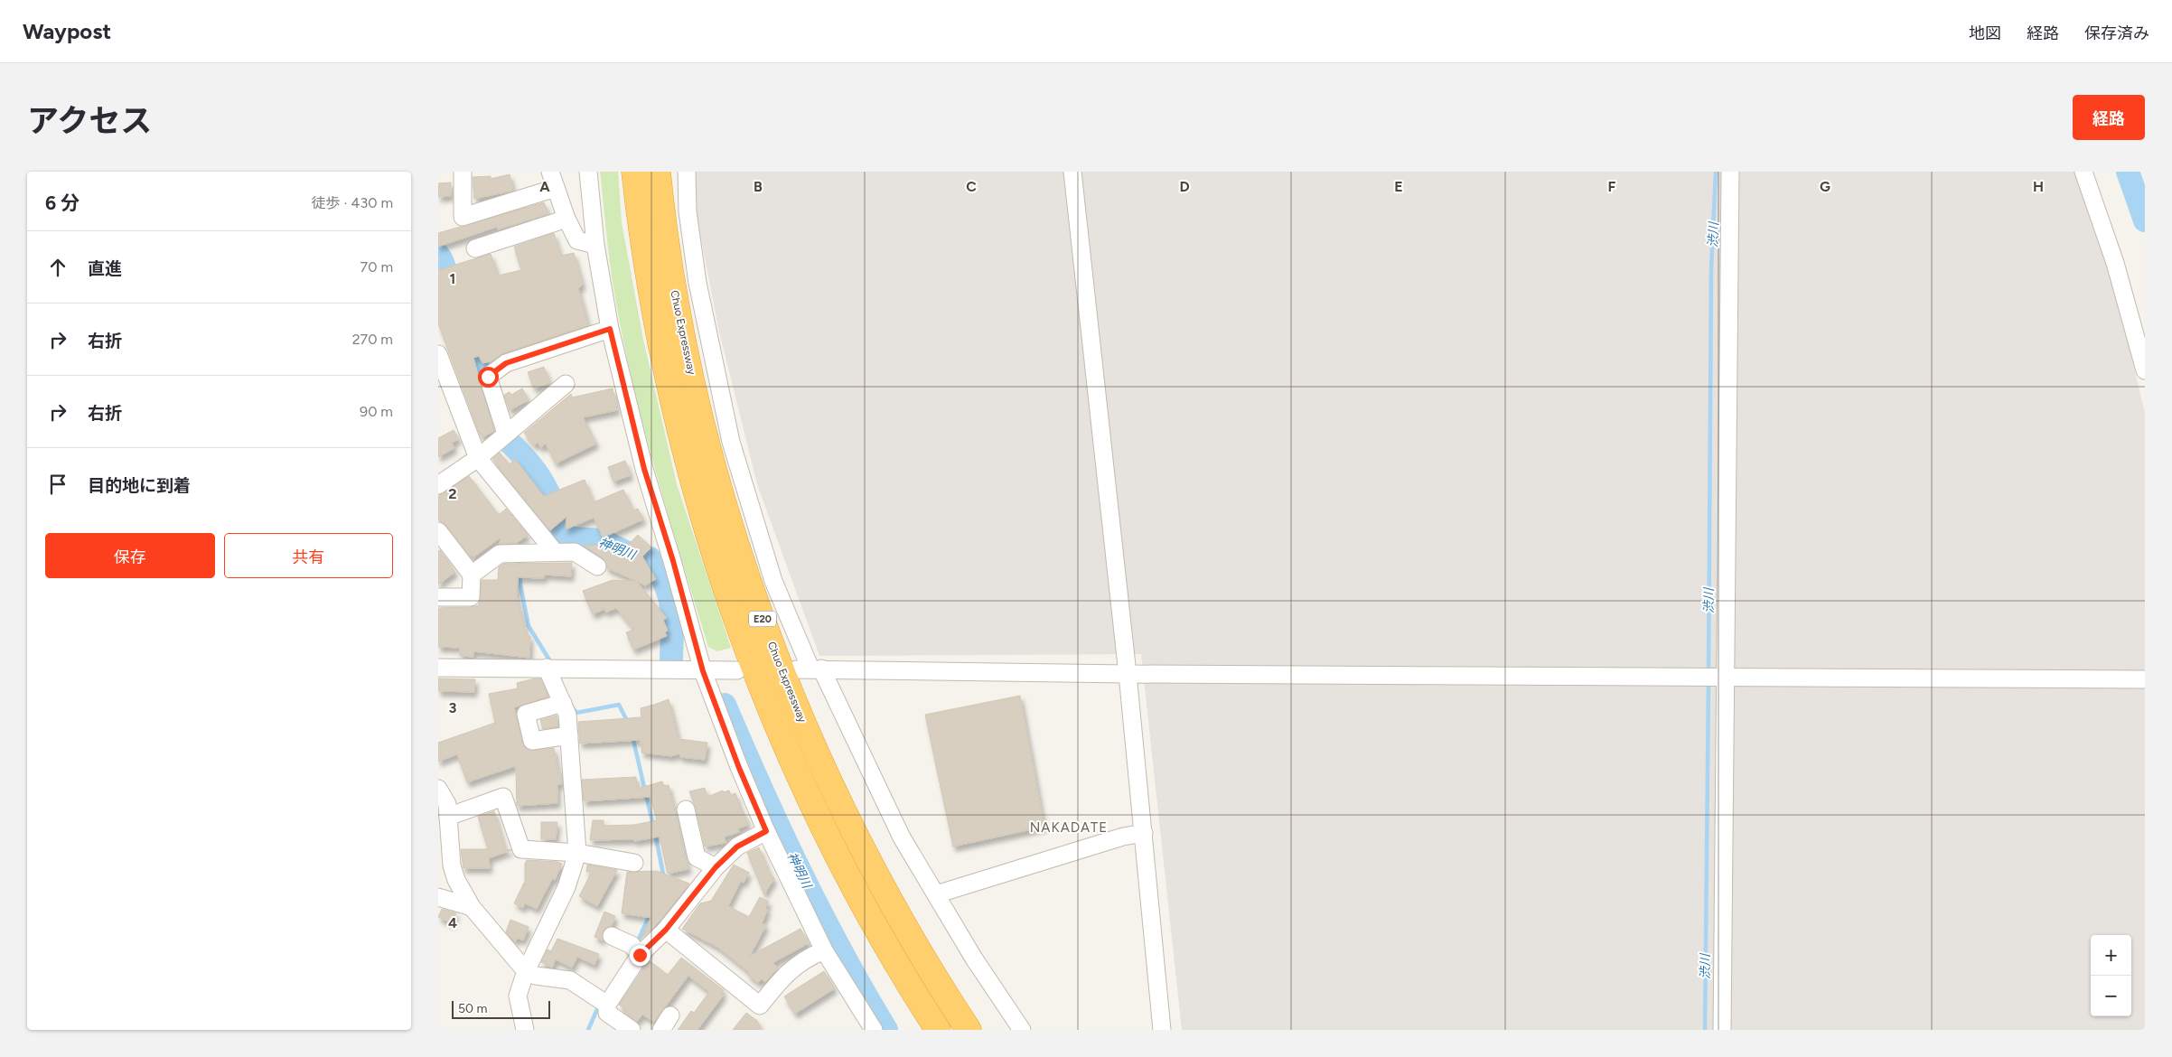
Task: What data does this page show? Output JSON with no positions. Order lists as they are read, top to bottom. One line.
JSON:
{"streets":{"highway":["Chuo Expressway","E20"]},"districts":["NAKADATE"],"water":["渋川","神明川"],"scale_bar":"50 m","page":{"header":"Waypost","nav":["地図","経路","保存済み"],"title":"アクセス","buttons":["経路",["保存","共有"]],"heading":["6 分","徒歩 · 430 m"],"list":[["直進","70 m"],["右折","270 m"],["右折","90 m"],"目的地に到着"],"map_buttons":["+","−"],"scale":"50 m"},"grid":{"columns":["A","B","C","D","E","F","G","H"],"rows":["1","2","3","4"]}}
